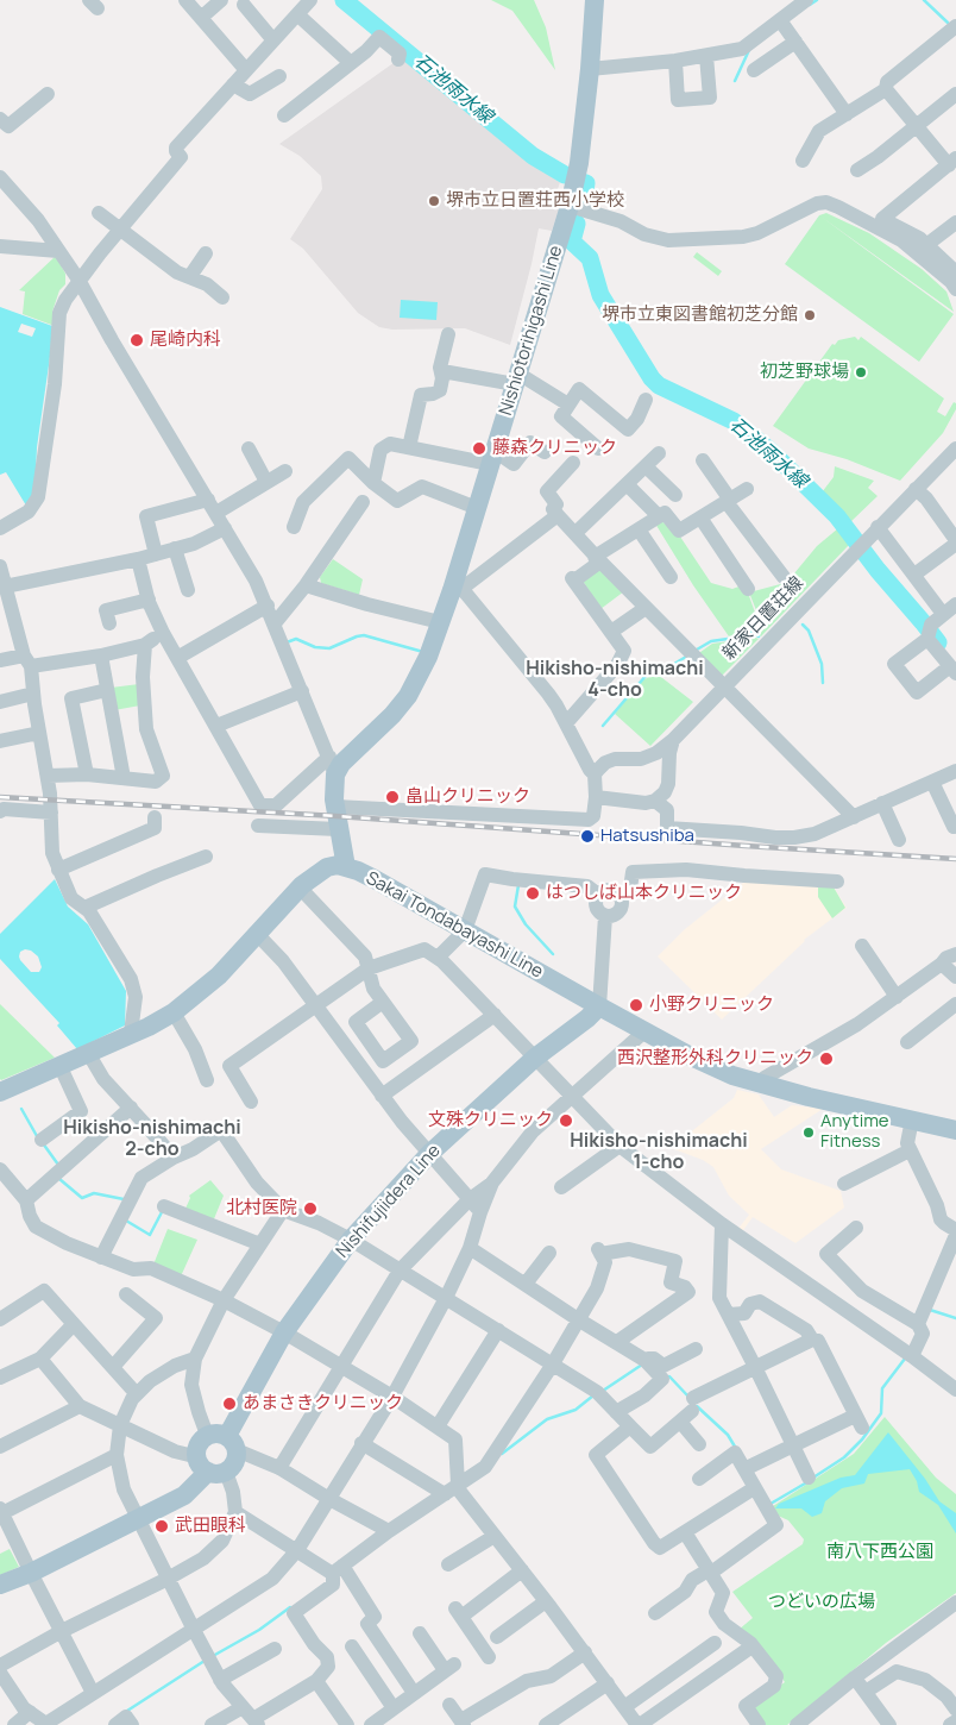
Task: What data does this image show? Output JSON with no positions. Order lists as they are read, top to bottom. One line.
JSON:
{"streets":{"main road":["Nishiotorihigashi Line","Sakai Tondabayashi Line","Nishifujiidera Line"],"street":["新家日置荘線"]},"crossings":[["Sakai Tondabayashi Line","Nishifujiidera Line"]],"districts":["Hikisho-nishimachi 4-cho","Hikisho-nishimachi 2-cho","Hikisho-nishimachi 1-cho"],"water":["石池雨水線"],"parks":["南八下西公園","つどいの広場"],"places":["堺市立日置荘西小学校","堺市立東図書館初芝分館","尾崎内科","初芝野球場","藤森クリニック","畠山クリニック","Hatsushiba","はつしば山本クリニック","小野クリニック","西沢整形外科クリニック","文殊クリニック","Anytime Fitness","北村医院","あまさきクリニック","武田眼科"]}
